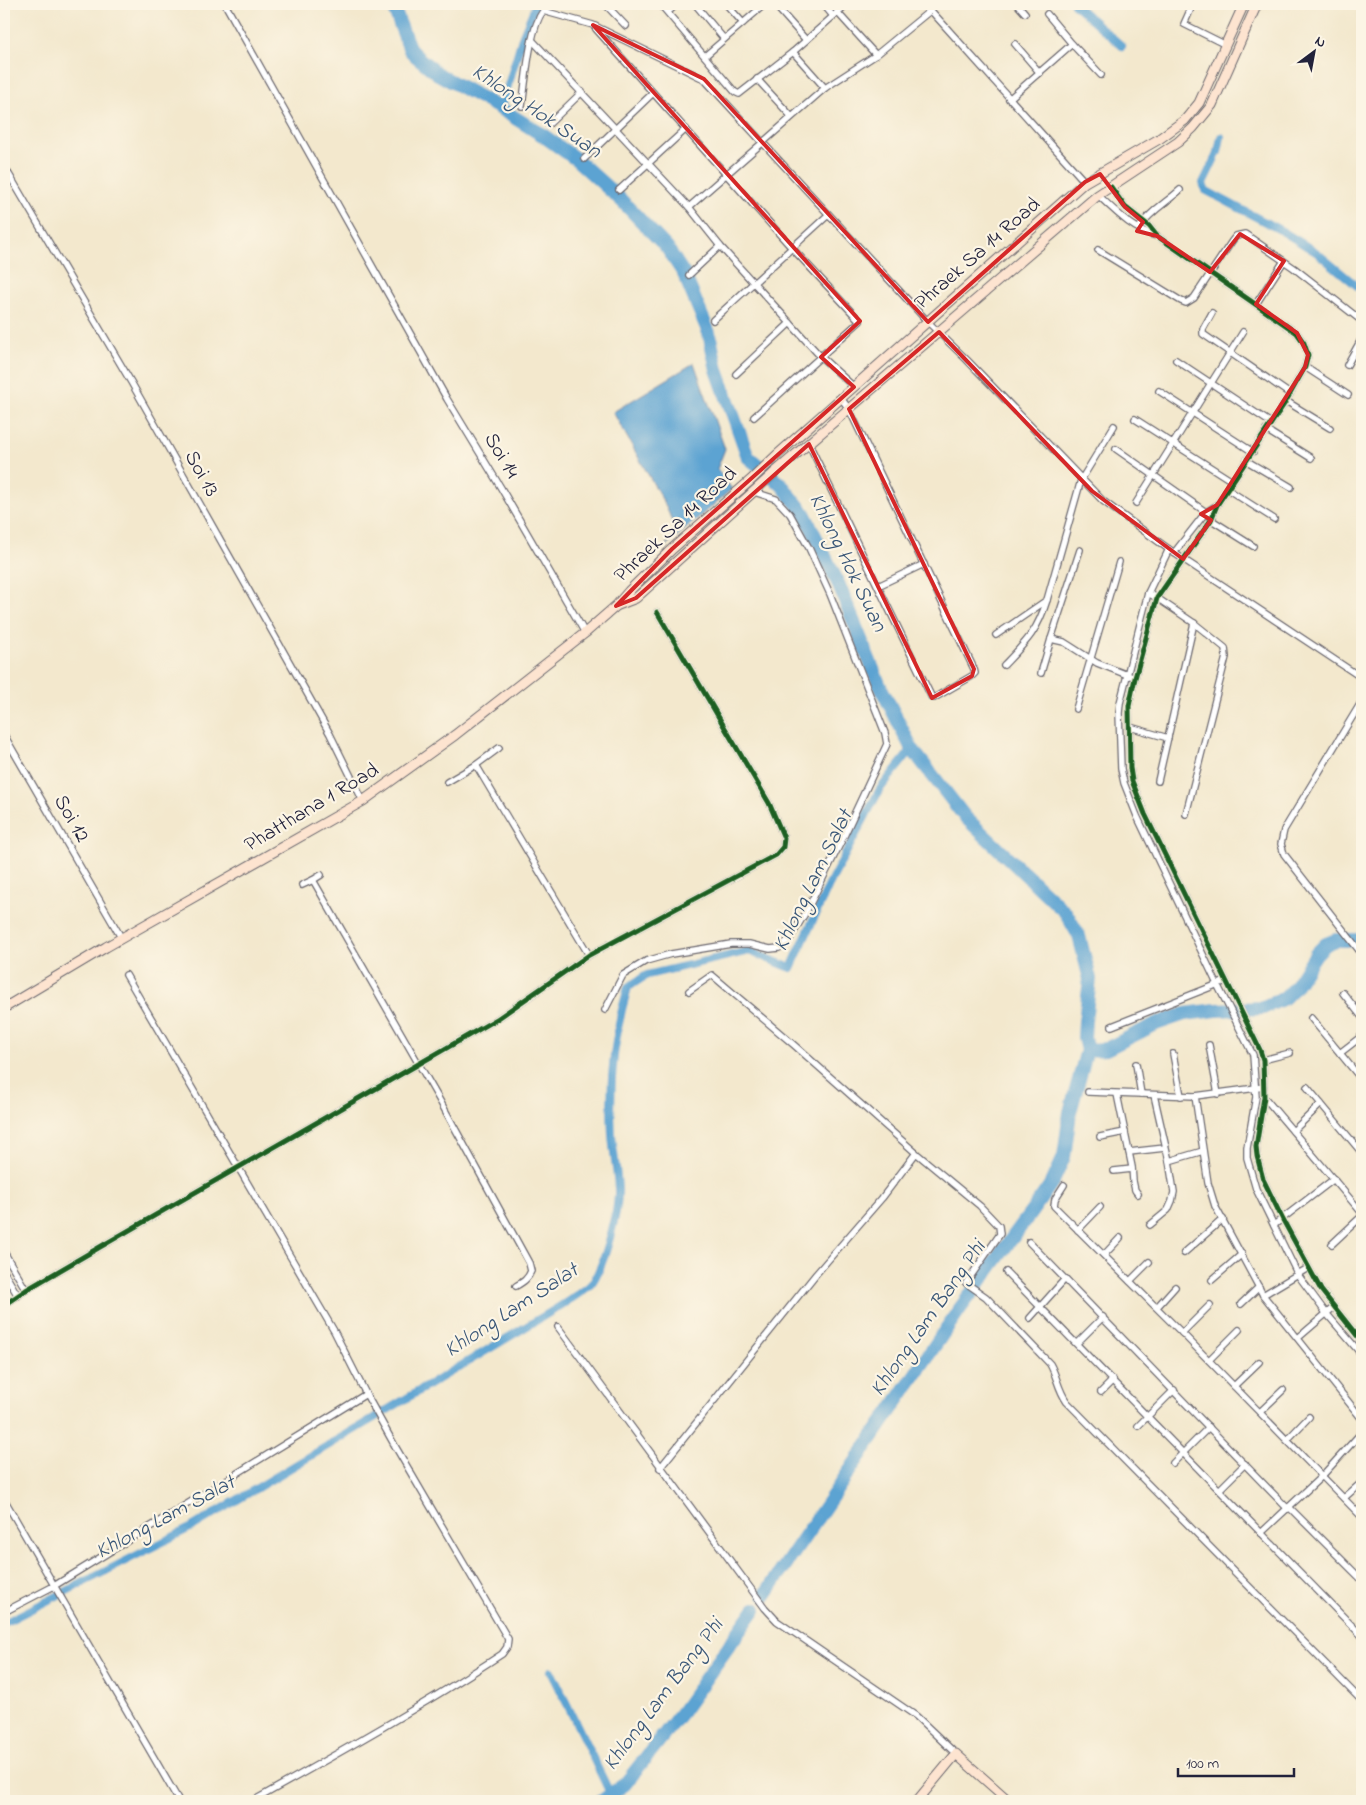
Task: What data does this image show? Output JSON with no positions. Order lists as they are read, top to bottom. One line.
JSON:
{"streets":{"main road":["Phraek Sa 14 Road","Phatthana 1 Road"],"street":["Soi 14","Soi 13","Soi 12"]},"crossings":[["Phraek Sa 14 Road","Phatthana 1 Road"],["Soi 14","Phatthana 1 Road"],["Soi 13","Phatthana 1 Road"],["Phatthana 1 Road","Soi 12"]],"water":["Khlong Hok Suan","Khlong Lam Salat","Khlong Lam Bang Phi"],"scale_bar":"100 m","north":"top right"}
